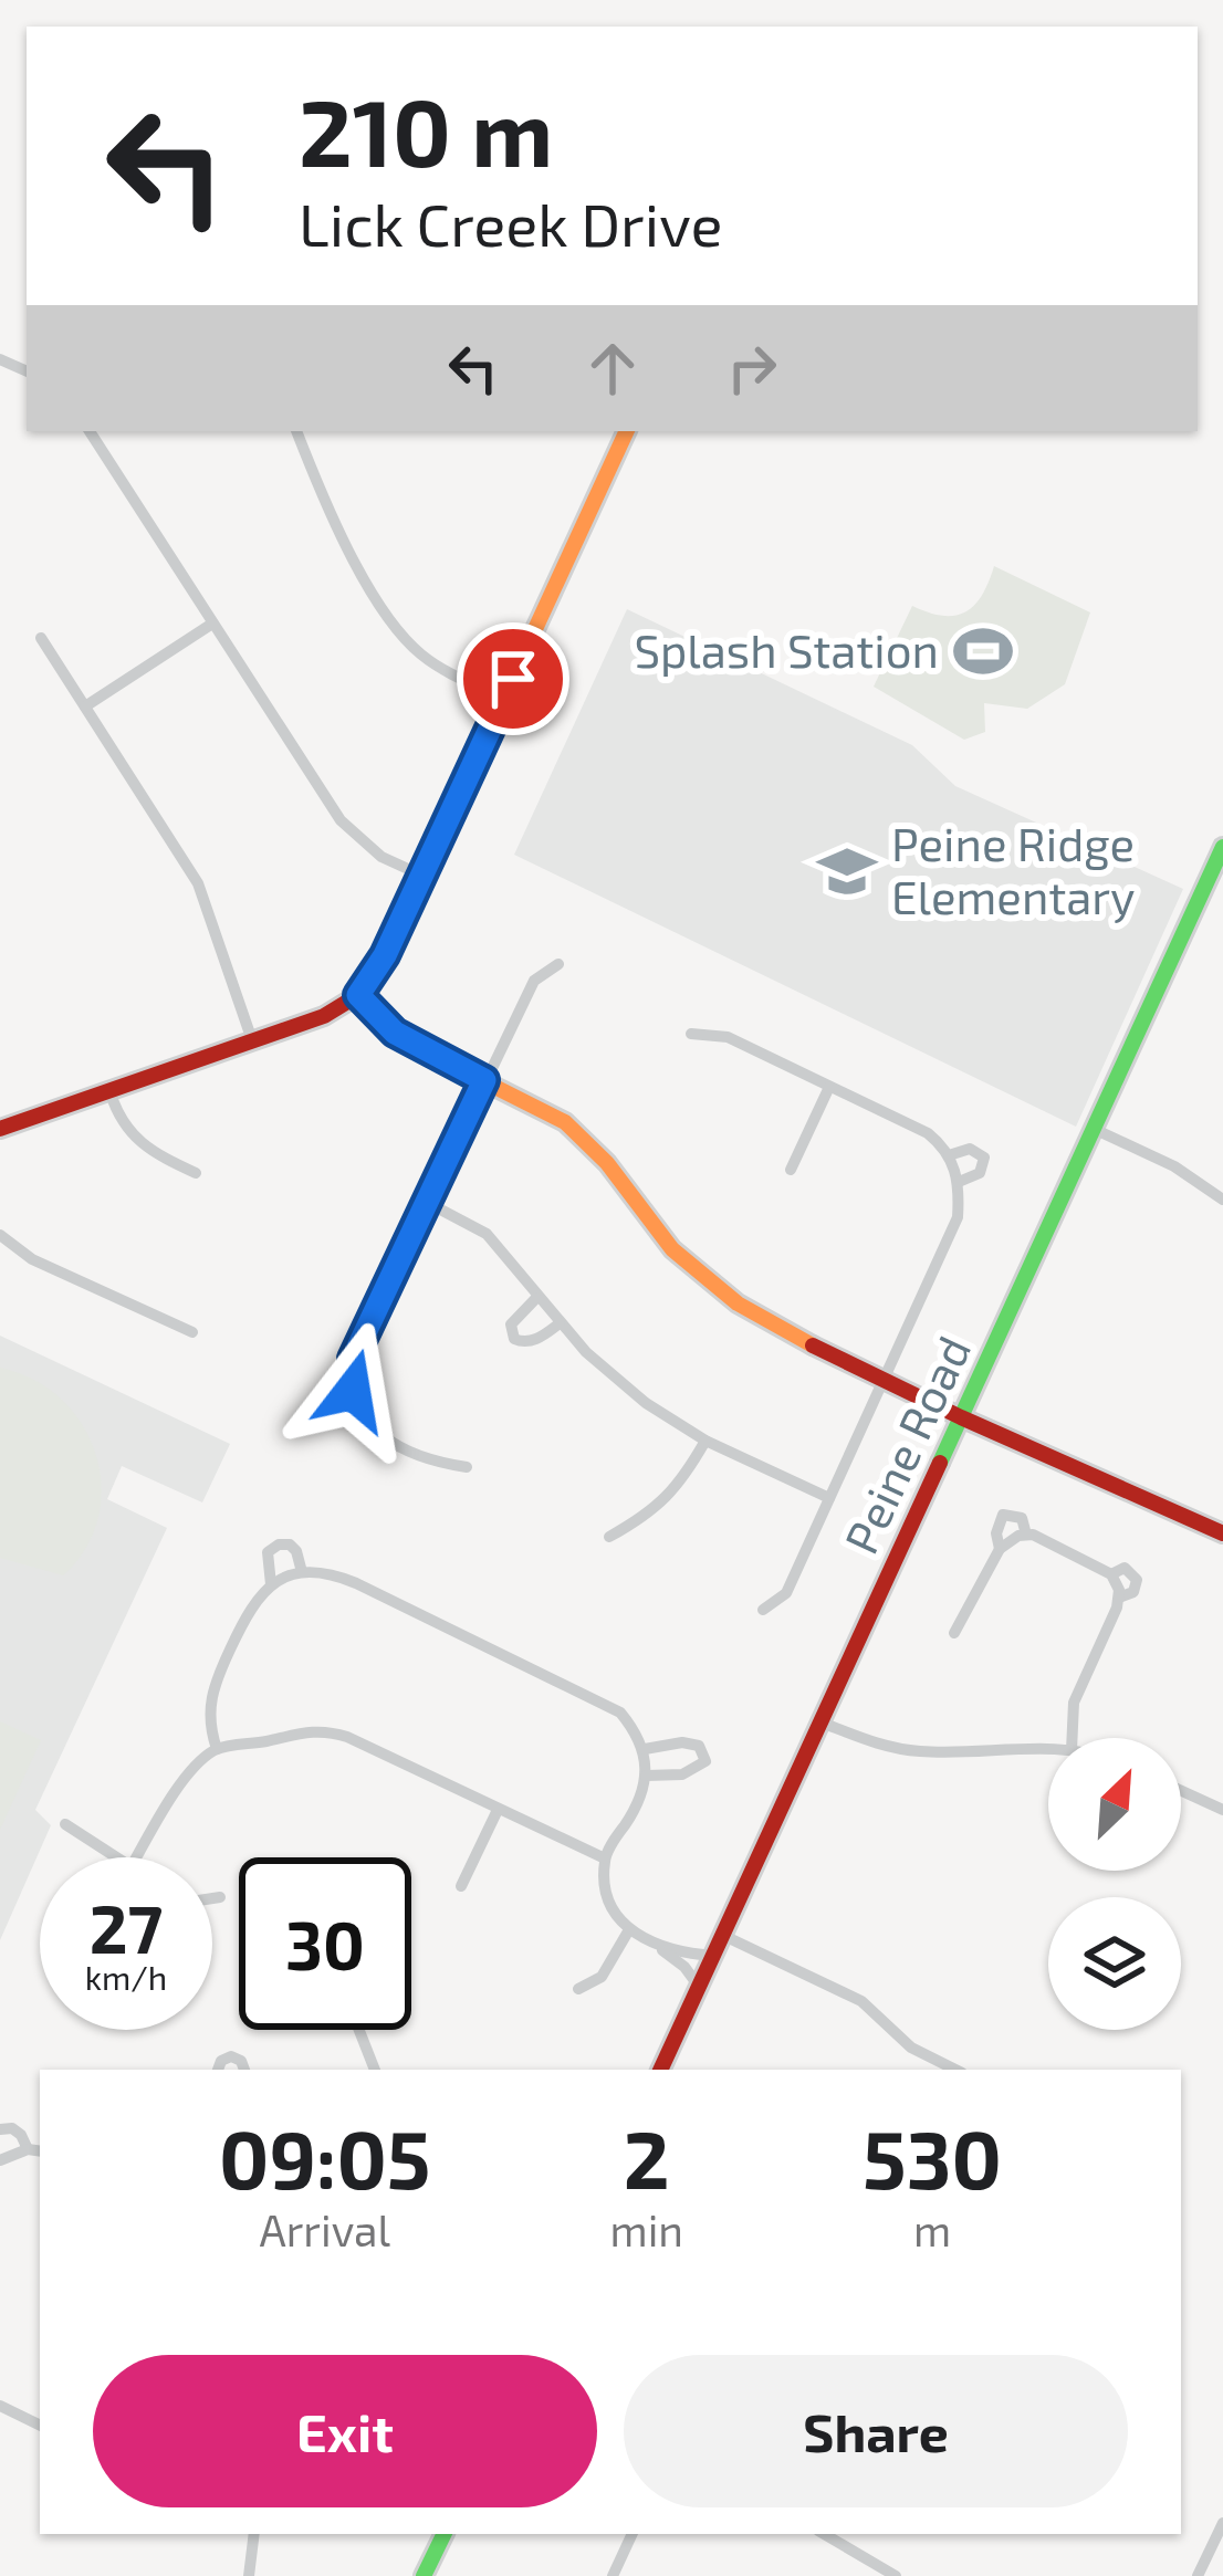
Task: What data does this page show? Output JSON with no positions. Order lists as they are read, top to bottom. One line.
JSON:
{"streets":{"street":["Peine Road"]},"places":{"sports":["Splash Station"],"school or university":["Peine Ridge Elementary"]},"north":"top right","page":{"turn":["210 m","Lick Creek Drive"],"speed":"27 km/h","limit":"30","eta":["09:05","Arrival","2","min","530","m"],"buttons":["Exit","Share"]}}
